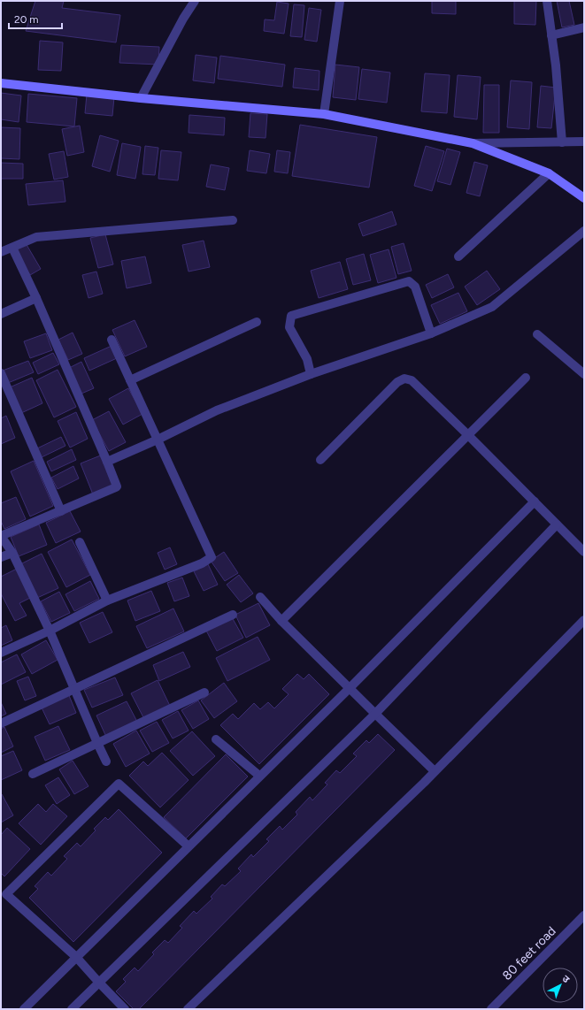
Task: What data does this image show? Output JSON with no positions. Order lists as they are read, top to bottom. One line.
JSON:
{"streets":{"street":["80 feet road"]},"scale_bar":"20 m","north":"top right"}
